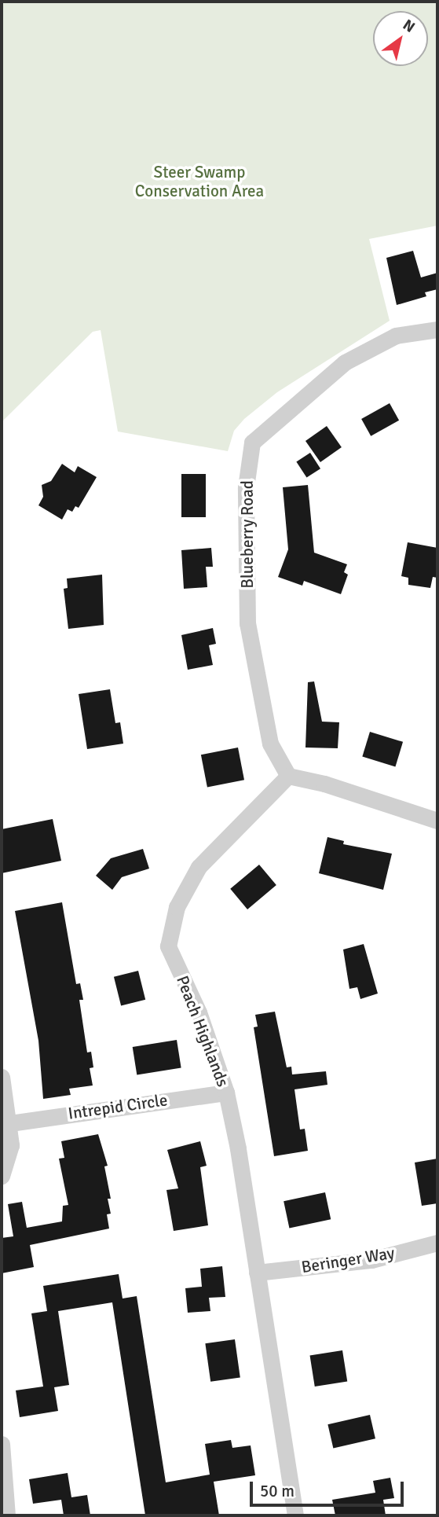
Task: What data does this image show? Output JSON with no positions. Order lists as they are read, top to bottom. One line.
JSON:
{"streets":{"street":["Blueberry Road","Peach Highlands","Intrepid Circle","Beringer Way"]},"crossings":[["Blueberry Road","Peach Highlands"],["Peach Highlands","Intrepid Circle"],["Peach Highlands","Beringer Way"]],"parks":["Steer Swamp Conservation Area"],"scale_bar":"50 m","north":"top right"}
